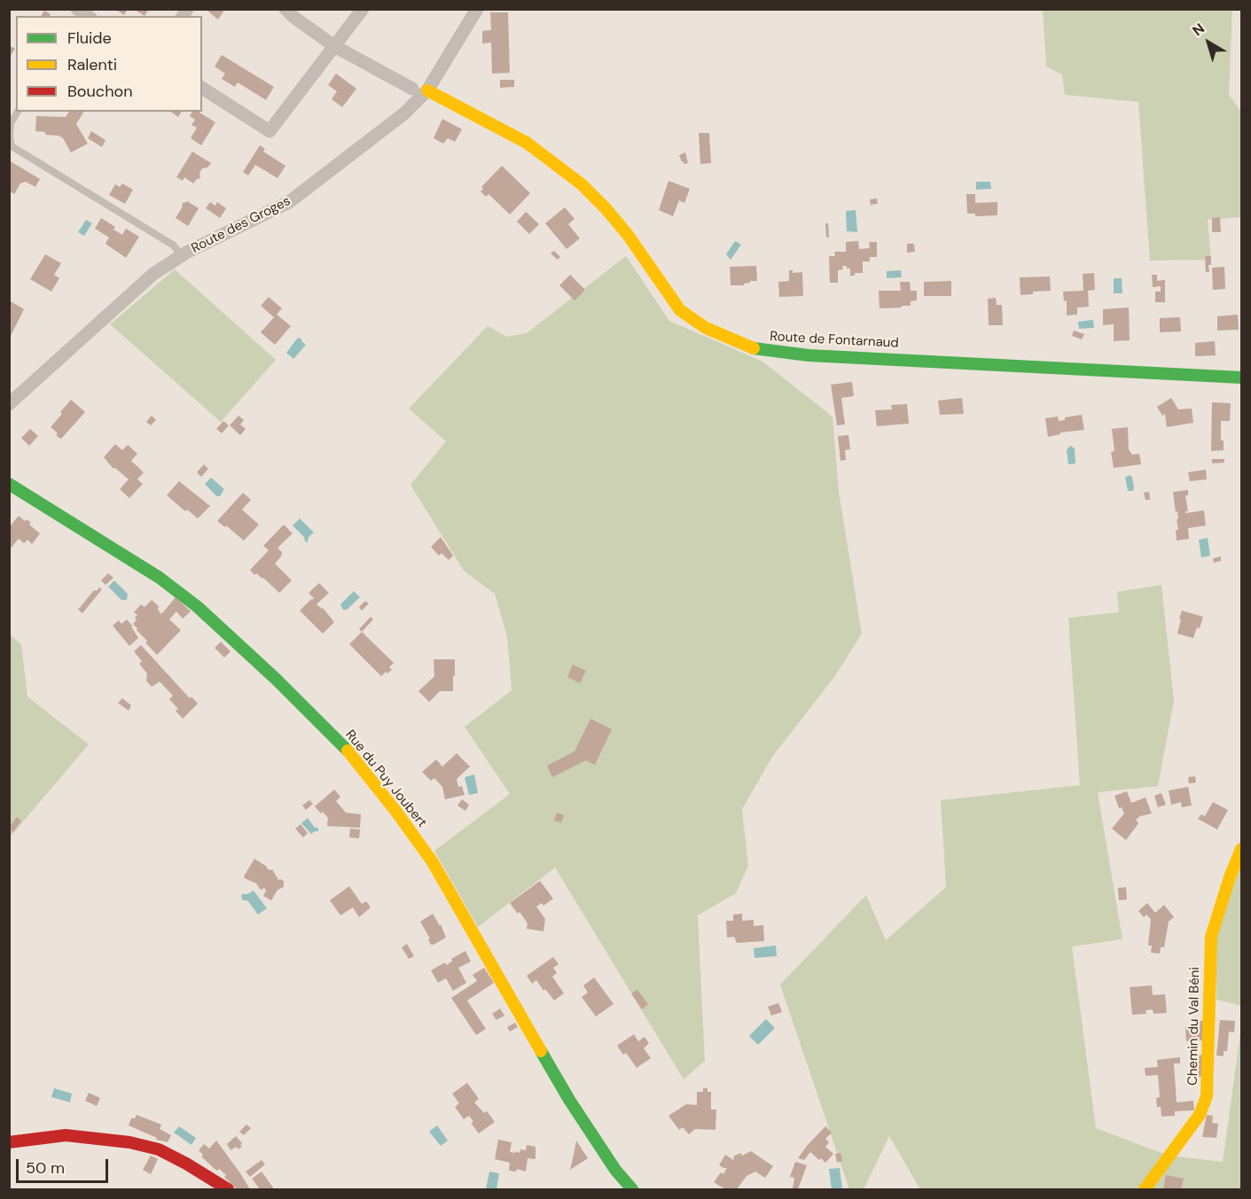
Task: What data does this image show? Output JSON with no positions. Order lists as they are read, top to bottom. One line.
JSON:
{"streets":{"street":["Route des Groges","Route de Fontarnaud","Rue du Puy Joubert","Chemin du Val Béni"]},"crossings":[["Route des Groges","Route de Fontarnaud"]],"legend":["Fluide","Ralenti","Bouchon"],"scale_bar":"50 m","north":"top left"}
